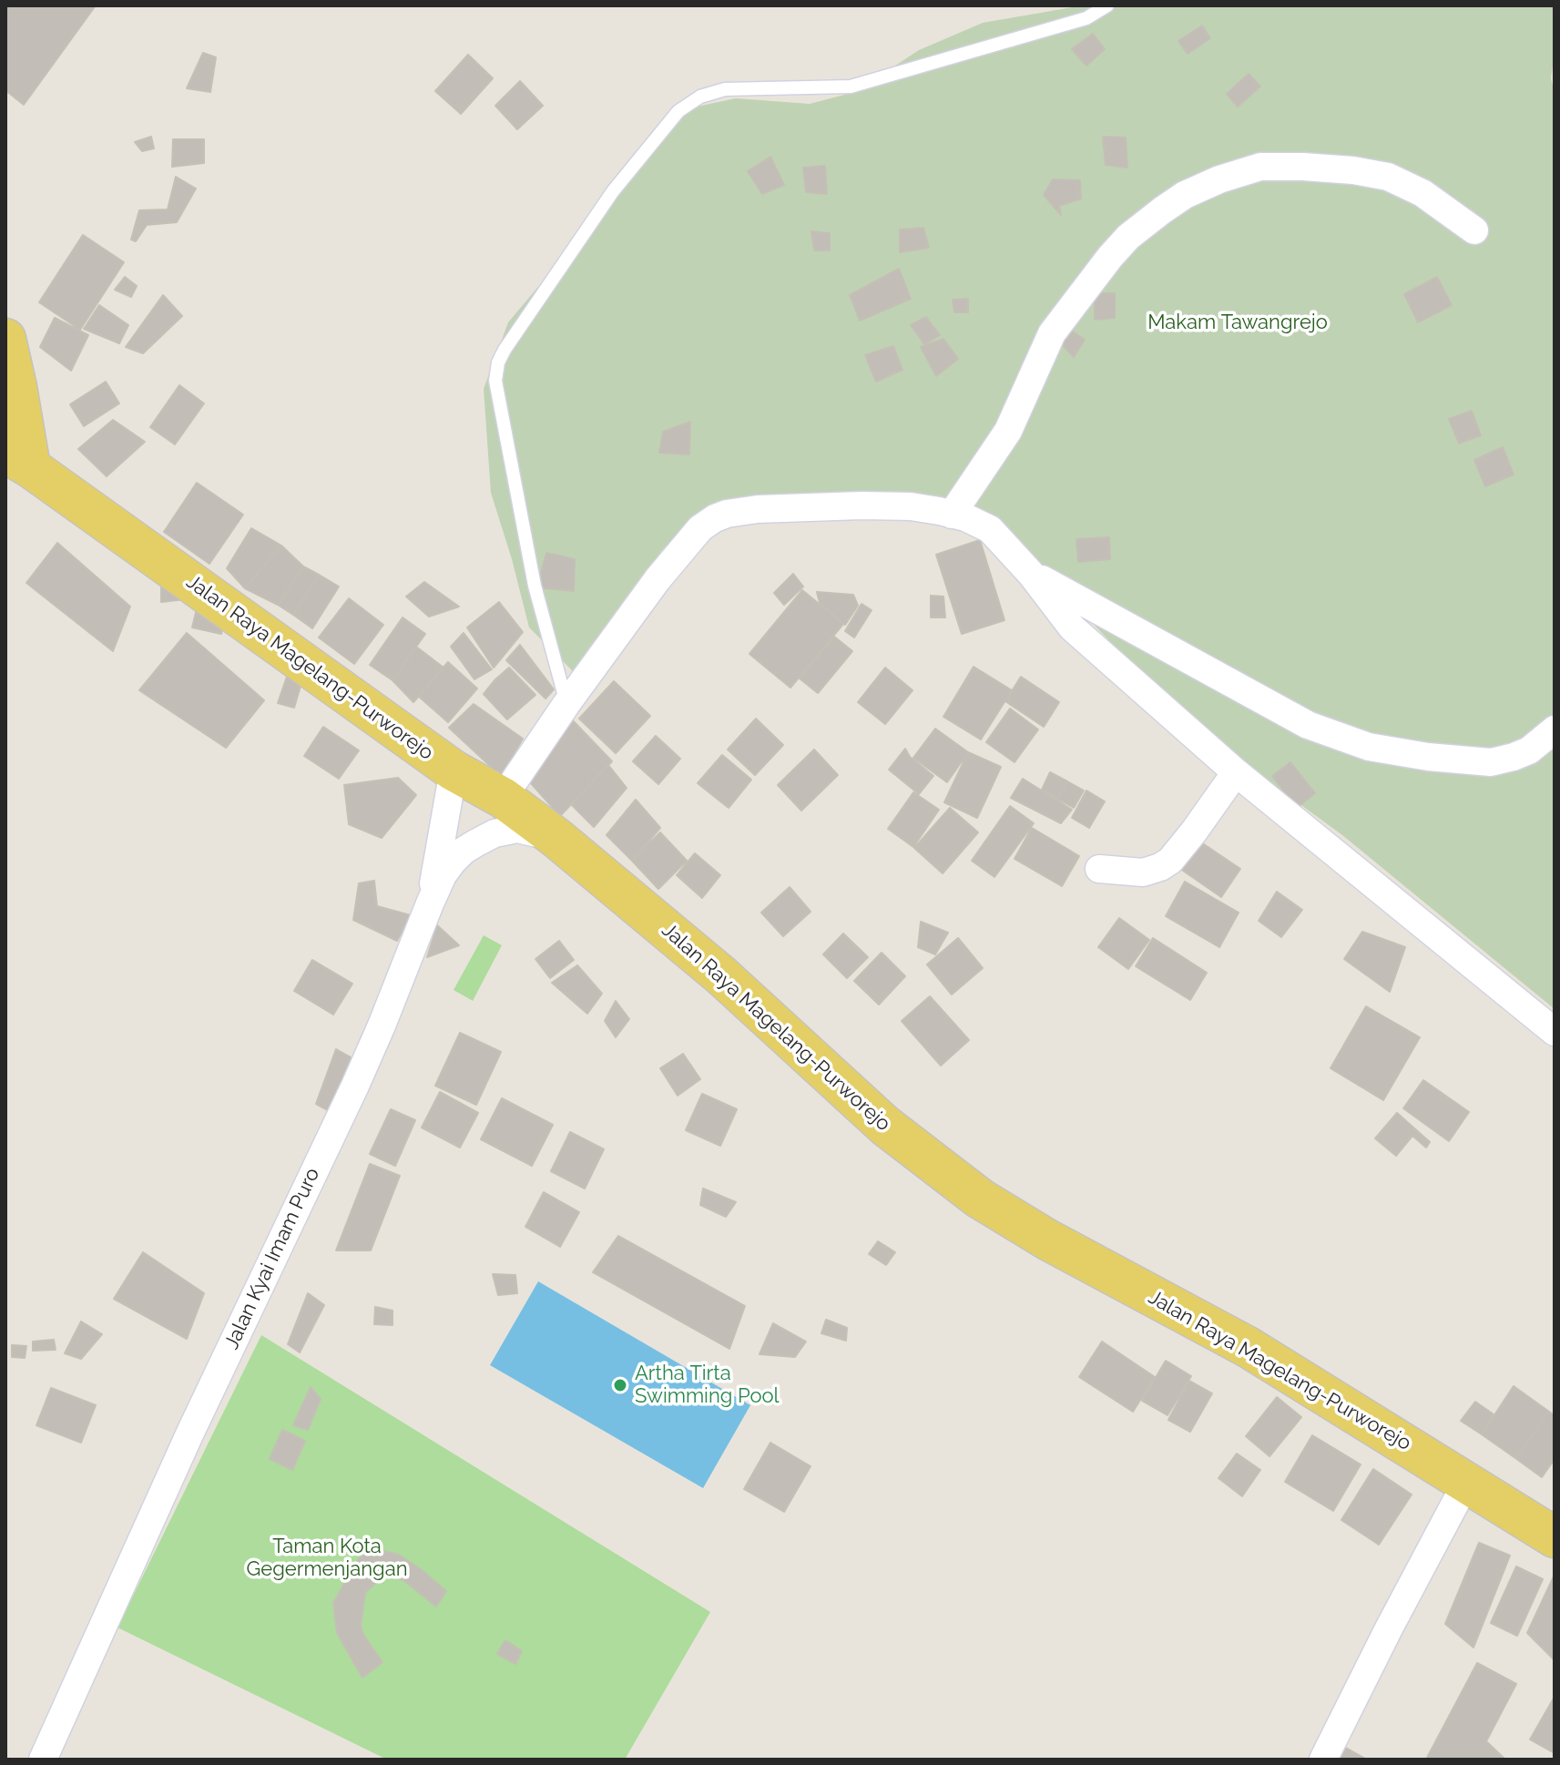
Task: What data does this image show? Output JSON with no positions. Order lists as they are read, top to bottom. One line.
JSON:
{"streets":{"main road":["Jalan Raya Magelang-Purworejo"],"street":["Jalan Kyai Imam Puro"]},"crossings":[["Jalan Raya Magelang-Purworejo","Jalan Kyai Imam Puro"]],"parks":["Makam Tawangrejo","Taman Kota Gegermenjangan"],"places":["Artha Tirta Swimming Pool"]}
